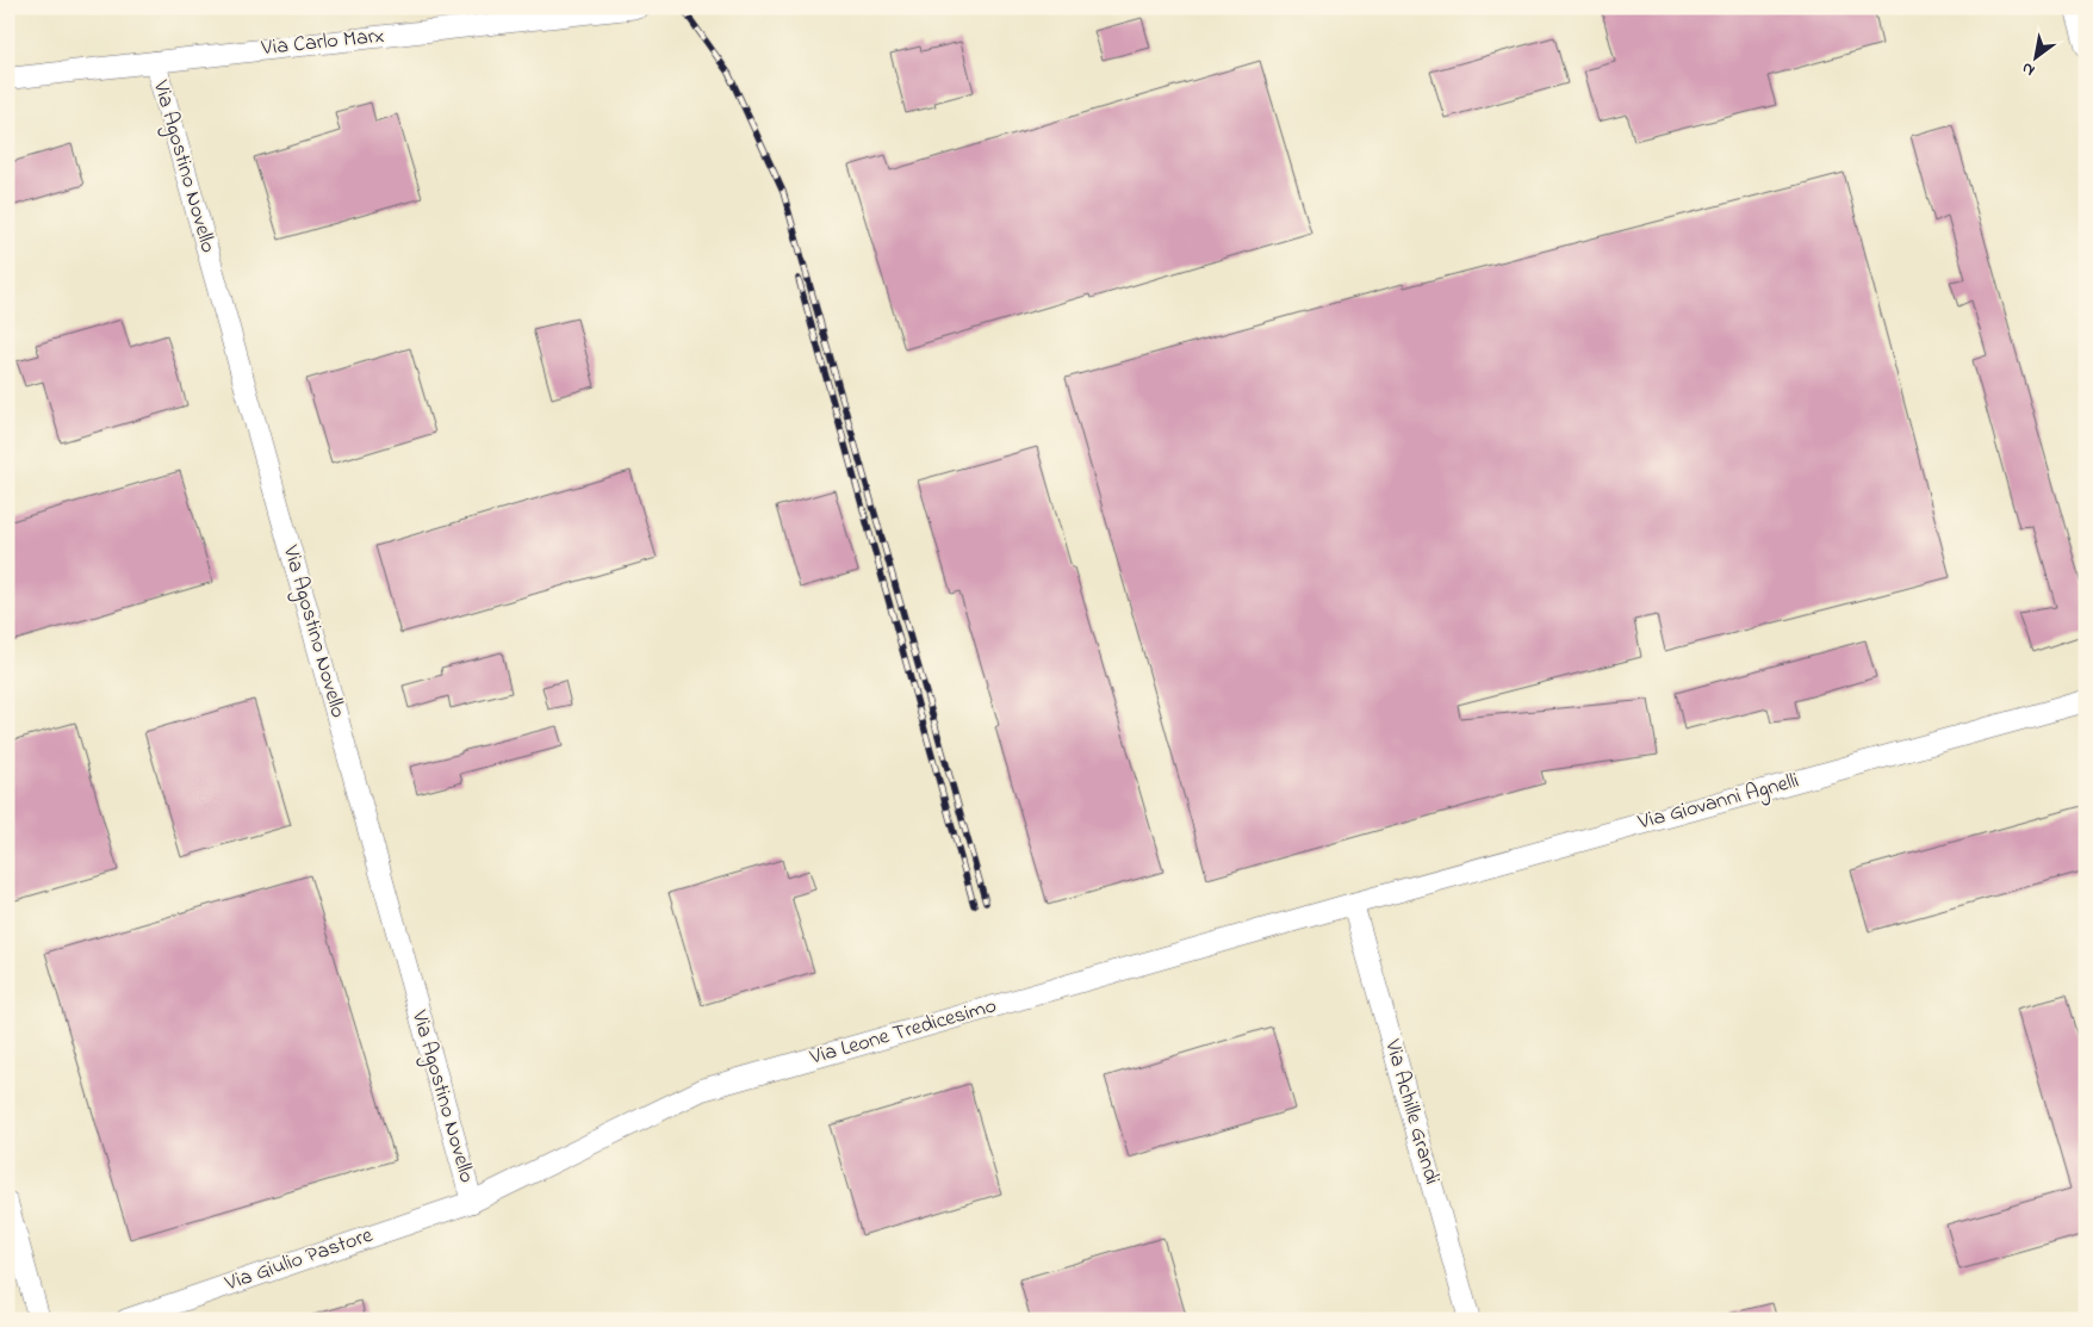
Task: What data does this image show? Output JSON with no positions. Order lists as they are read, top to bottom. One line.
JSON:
{"streets":{"street":["Via Carlo Marx","Via Agostino Novello","Via Giovanni Agnelli","Via Leone Tredicesimo","Via Achille Grandi","Via Giulio Pastore"]},"crossings":[["Via Carlo Marx","Via Agostino Novello"],["Via Agostino Novello","Via Leone Tredicesimo"],["Via Agostino Novello","Via Giulio Pastore"],["Via Giovanni Agnelli","Via Leone Tredicesimo"],["Via Giovanni Agnelli","Via Achille Grandi"],["Via Leone Tredicesimo","Via Achille Grandi"],["Via Leone Tredicesimo","Via Giulio Pastore"]],"north":"bottom left"}
